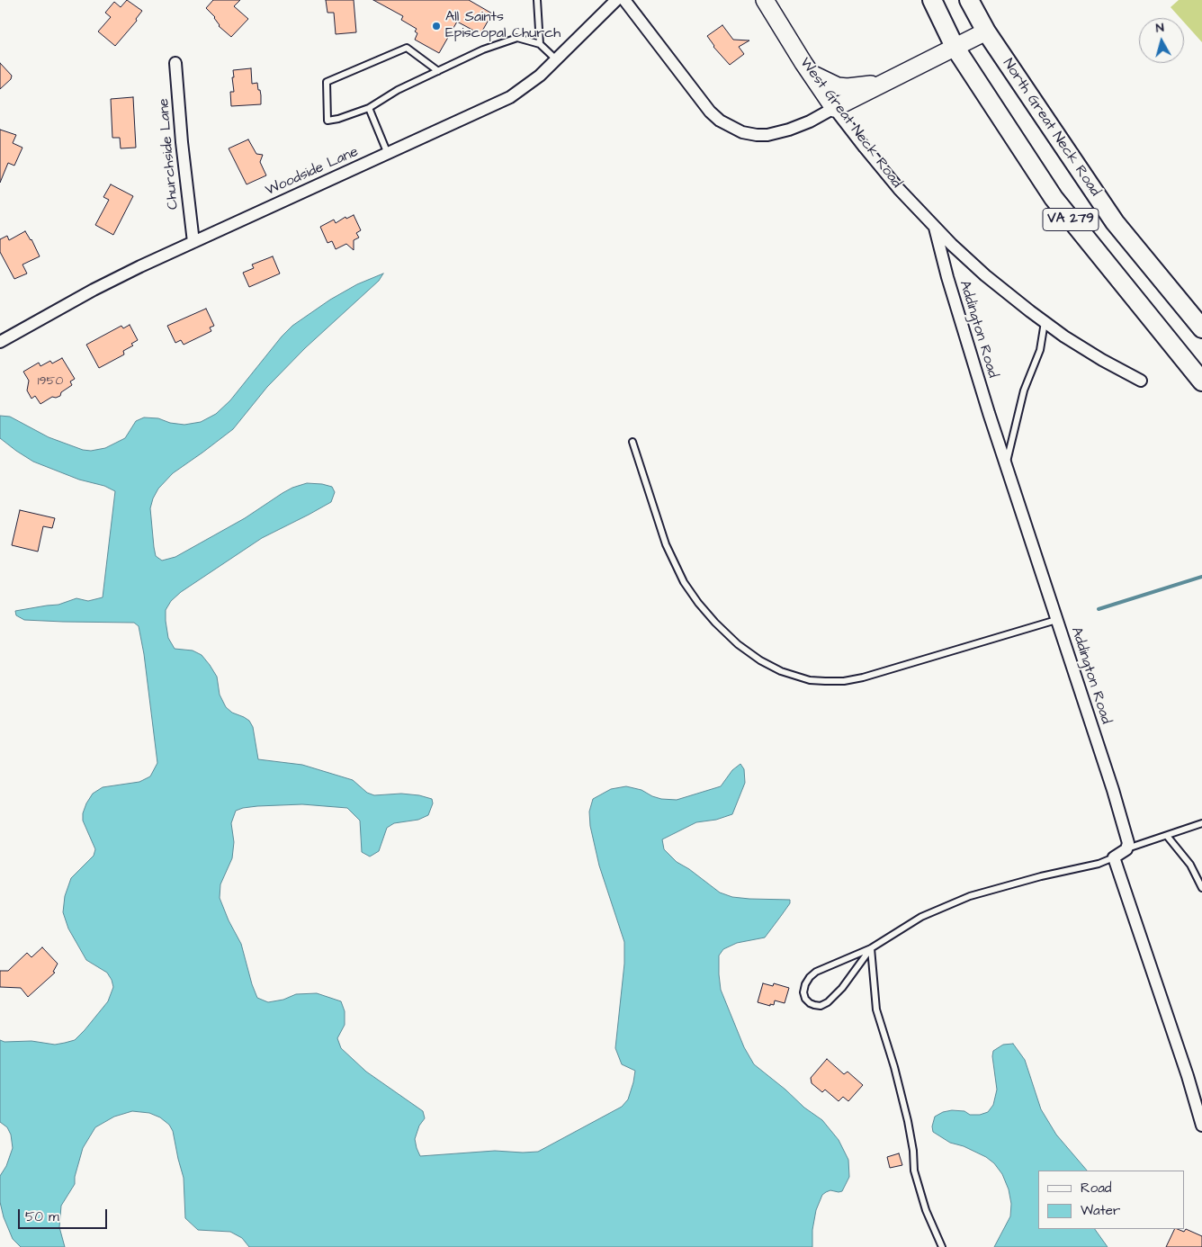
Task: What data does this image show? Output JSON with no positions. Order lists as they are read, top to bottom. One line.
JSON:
{"streets":{"main road":["North Great Neck Road","VA 279"],"street":["West Great Neck Road","Churchside Lane","Woodside Lane","Addington Road"]},"crossings":[["West Great Neck Road","Addington Road"],["Churchside Lane","Woodside Lane"]],"places":["All Saints Episcopal Church"],"house_numbers":["1950"],"legend":["Road","Water"],"scale_bar":"50 m","north":"top"}
